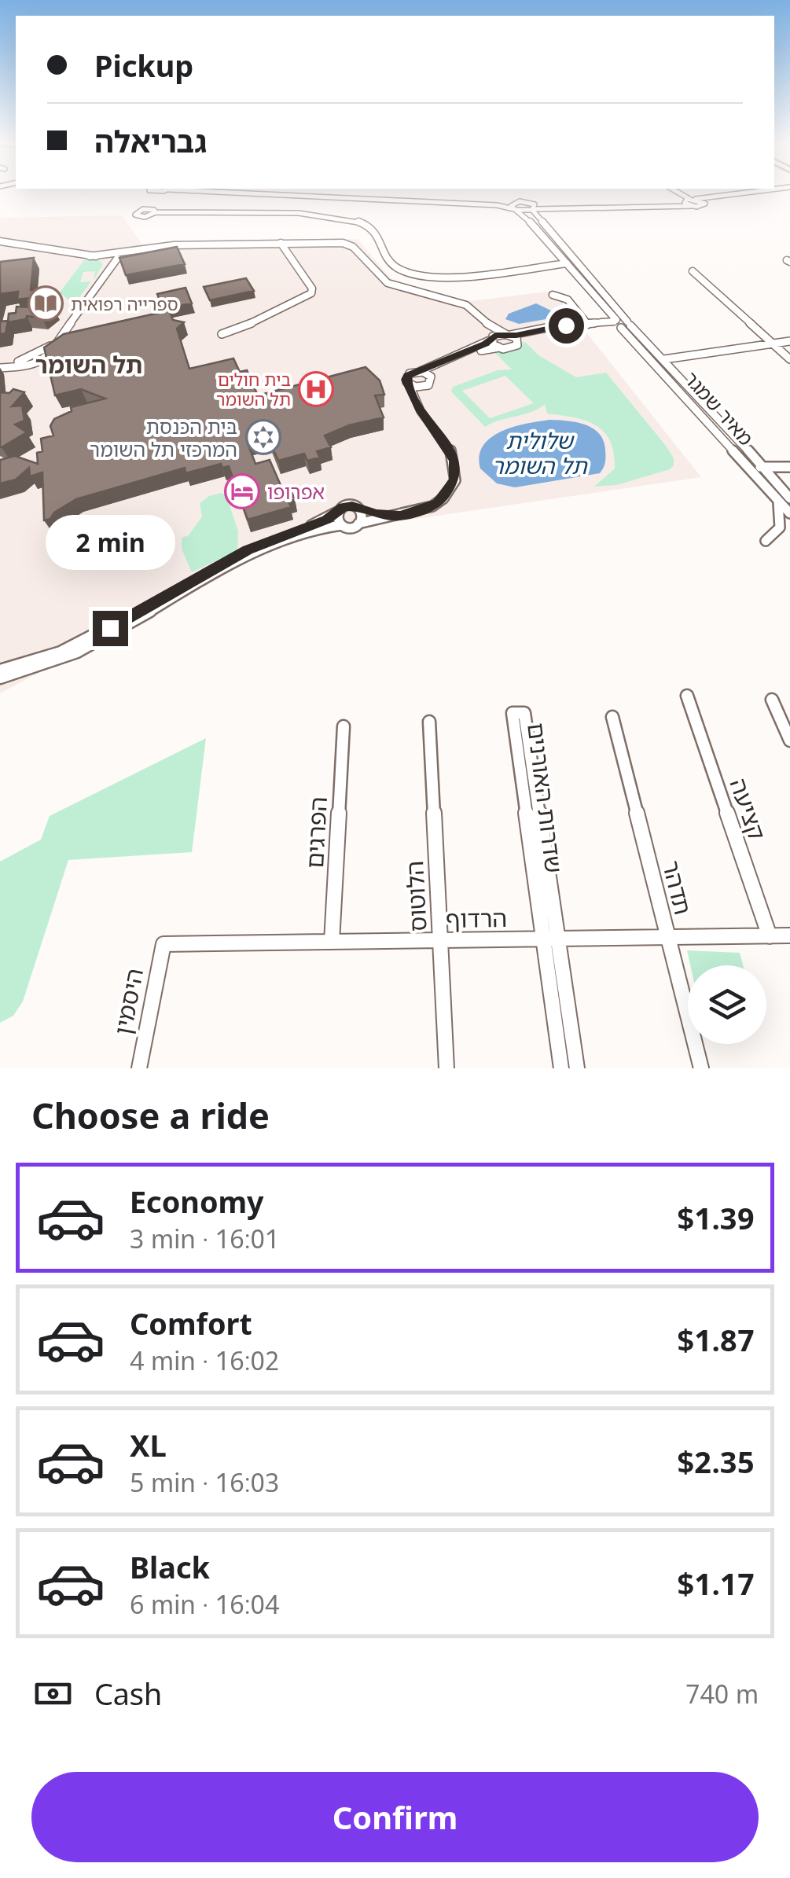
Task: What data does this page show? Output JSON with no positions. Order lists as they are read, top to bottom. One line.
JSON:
{"streets":{"street":["מאיר שמגר","שדרות האורנים","קציעה","הפרגים","תדהר","הלוטוס","הרדוף","היסמין"]},"crossings":[["שדרות האורנים","הרדוף"],["קציעה","הרדוף"],["הפרגים","הרדוף"],["תדהר","הרדוף"],["הלוטוס","הרדוף"],["הרדוף","היסמין"]],"districts":["תל השומר"],"water":["שלולית תל השומר"],"places":{"library":["ספרייה רפואית"],"hospital":["בית חולים תל השומר"],"synagogue":["בית הכנסת המרכזי תל השומר"],"hotel":["אפרופו"]},"page":{"banner":["Pickup","גבריאלה"],"bubble":"2 min","heading":"Choose a ride","list":[{"name":"Economy","note":"3 min · 16:01","value":"$1.39"},{"name":"Comfort","note":"4 min · 16:02","value":"$1.87"},{"name":"XL","note":"5 min · 16:03","value":"$2.35"},{"name":"Black","note":"6 min · 16:04","value":"$1.17"}],"pay":["Cash","740 m"],"buttons":"Confirm"}}
